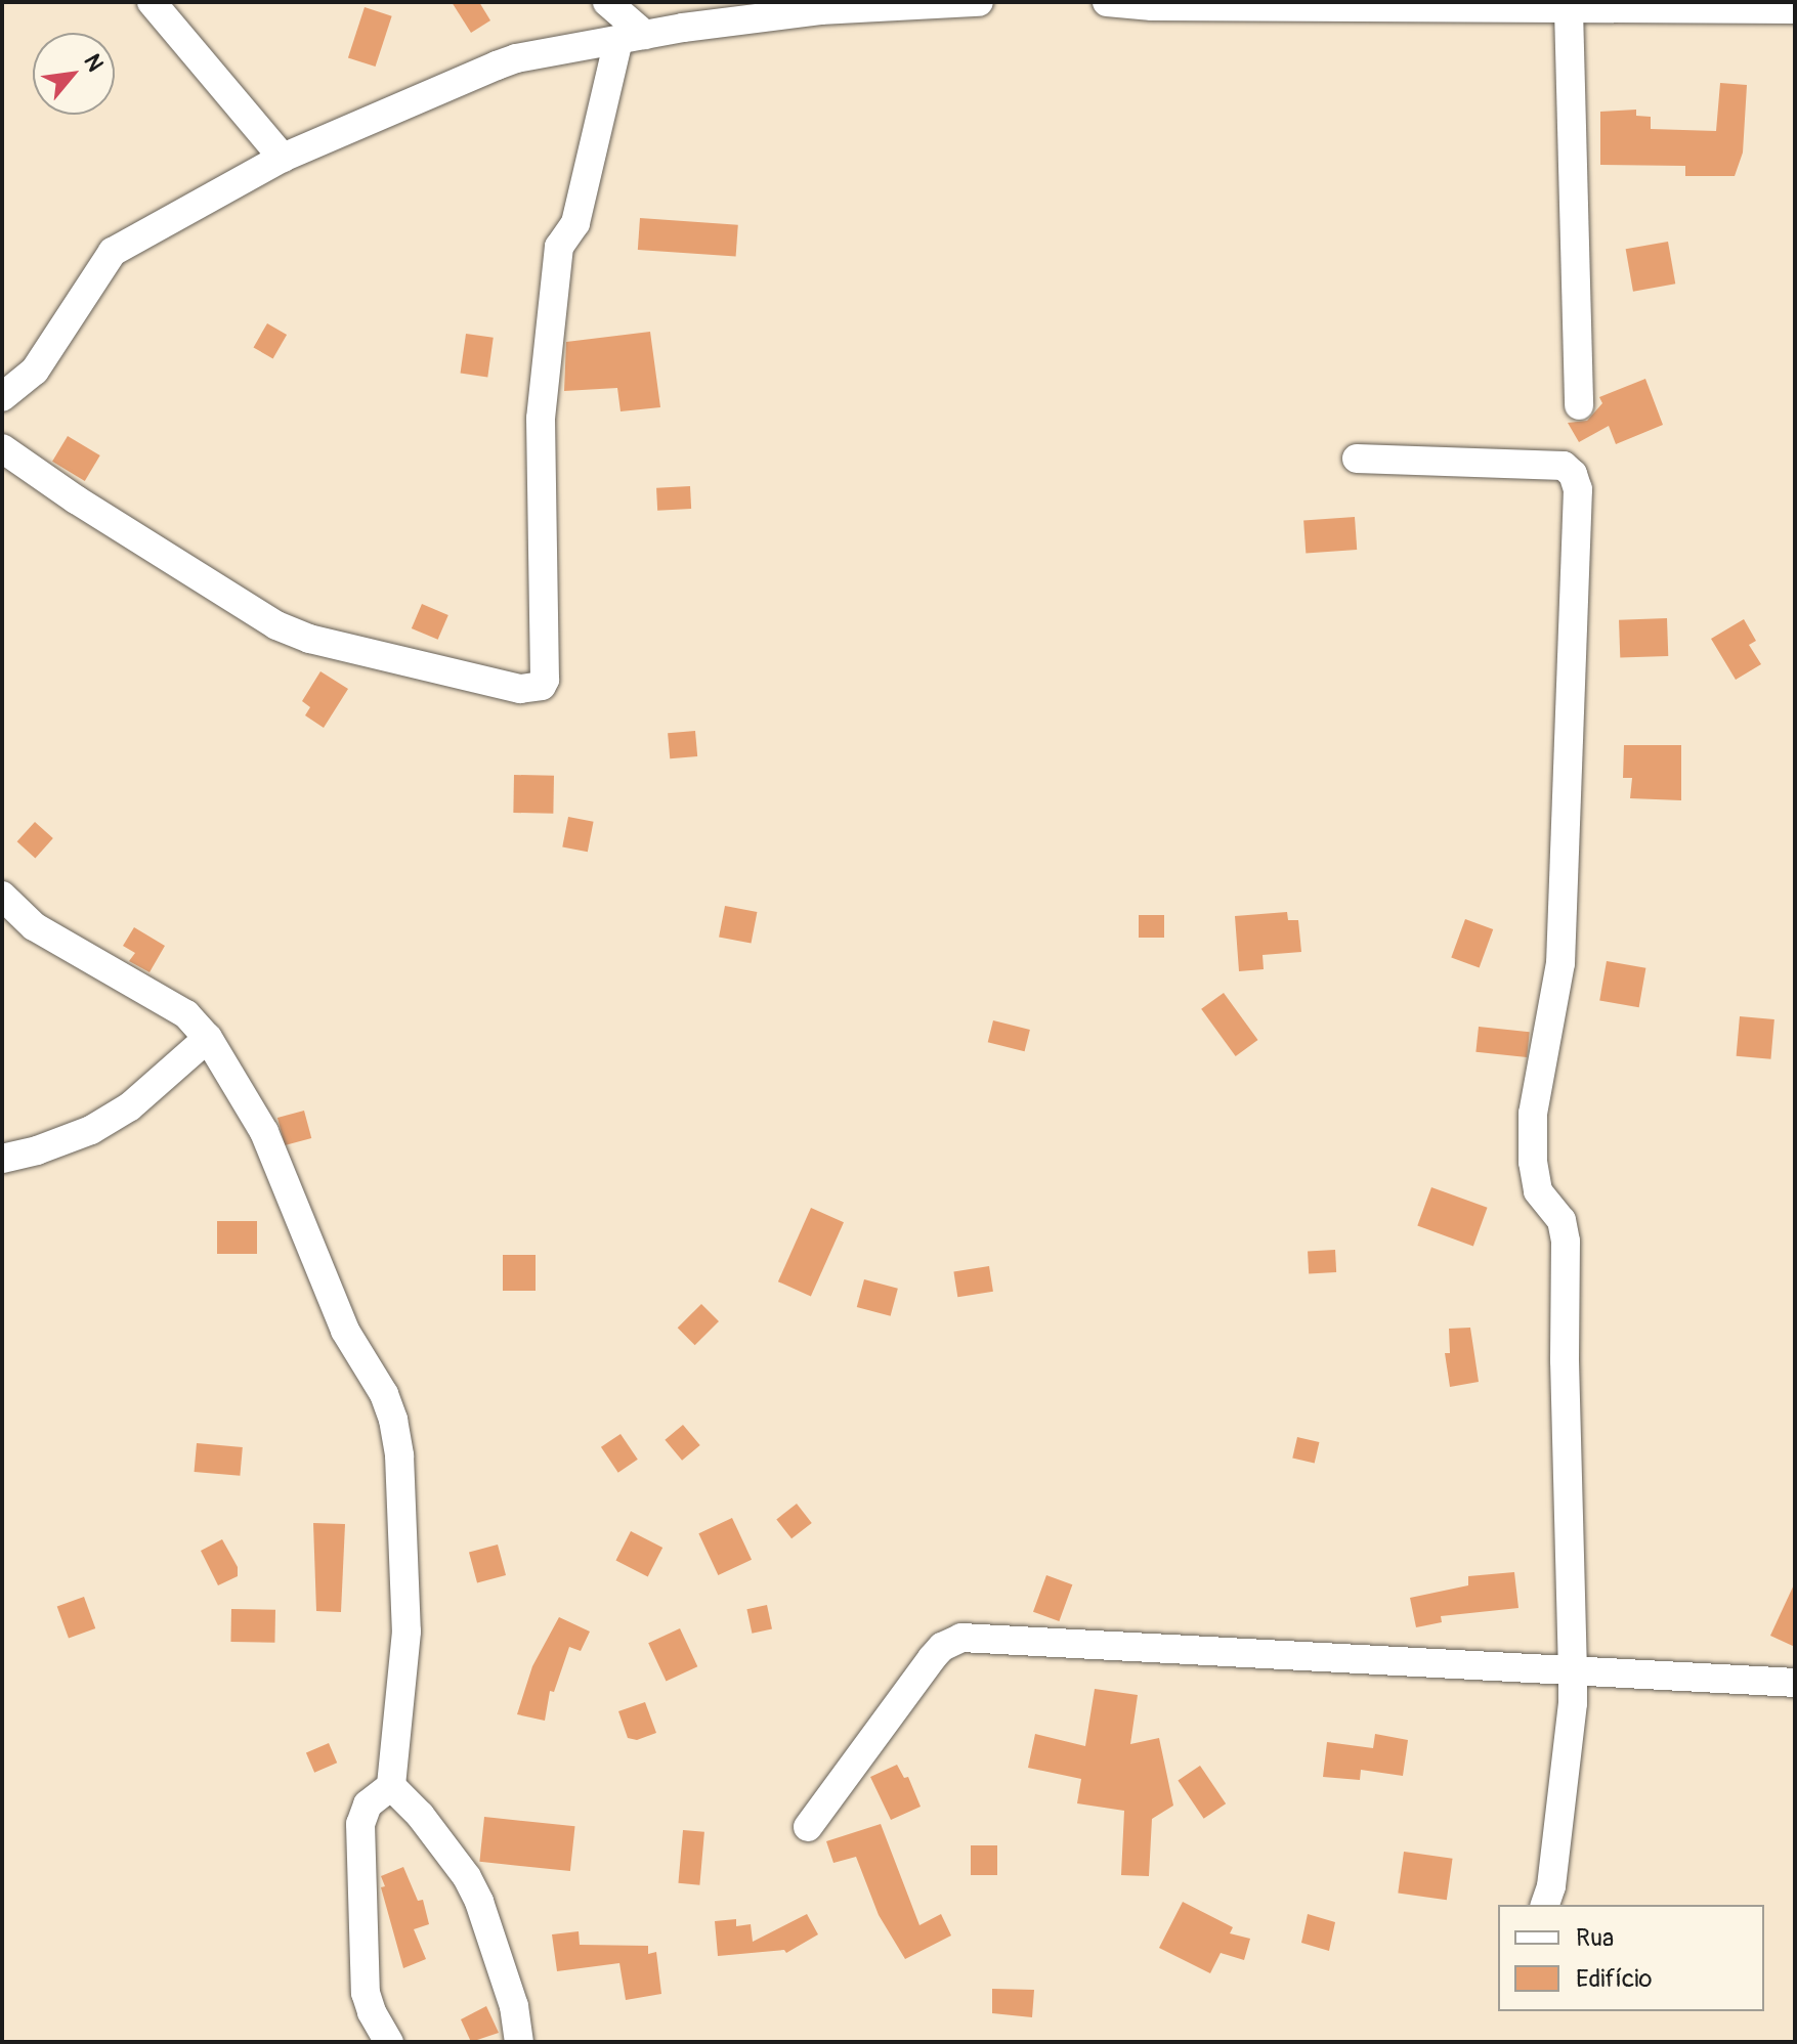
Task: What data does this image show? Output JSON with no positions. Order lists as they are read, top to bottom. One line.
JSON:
{"legend":["Rua","Edifício"],"north":"top right"}
